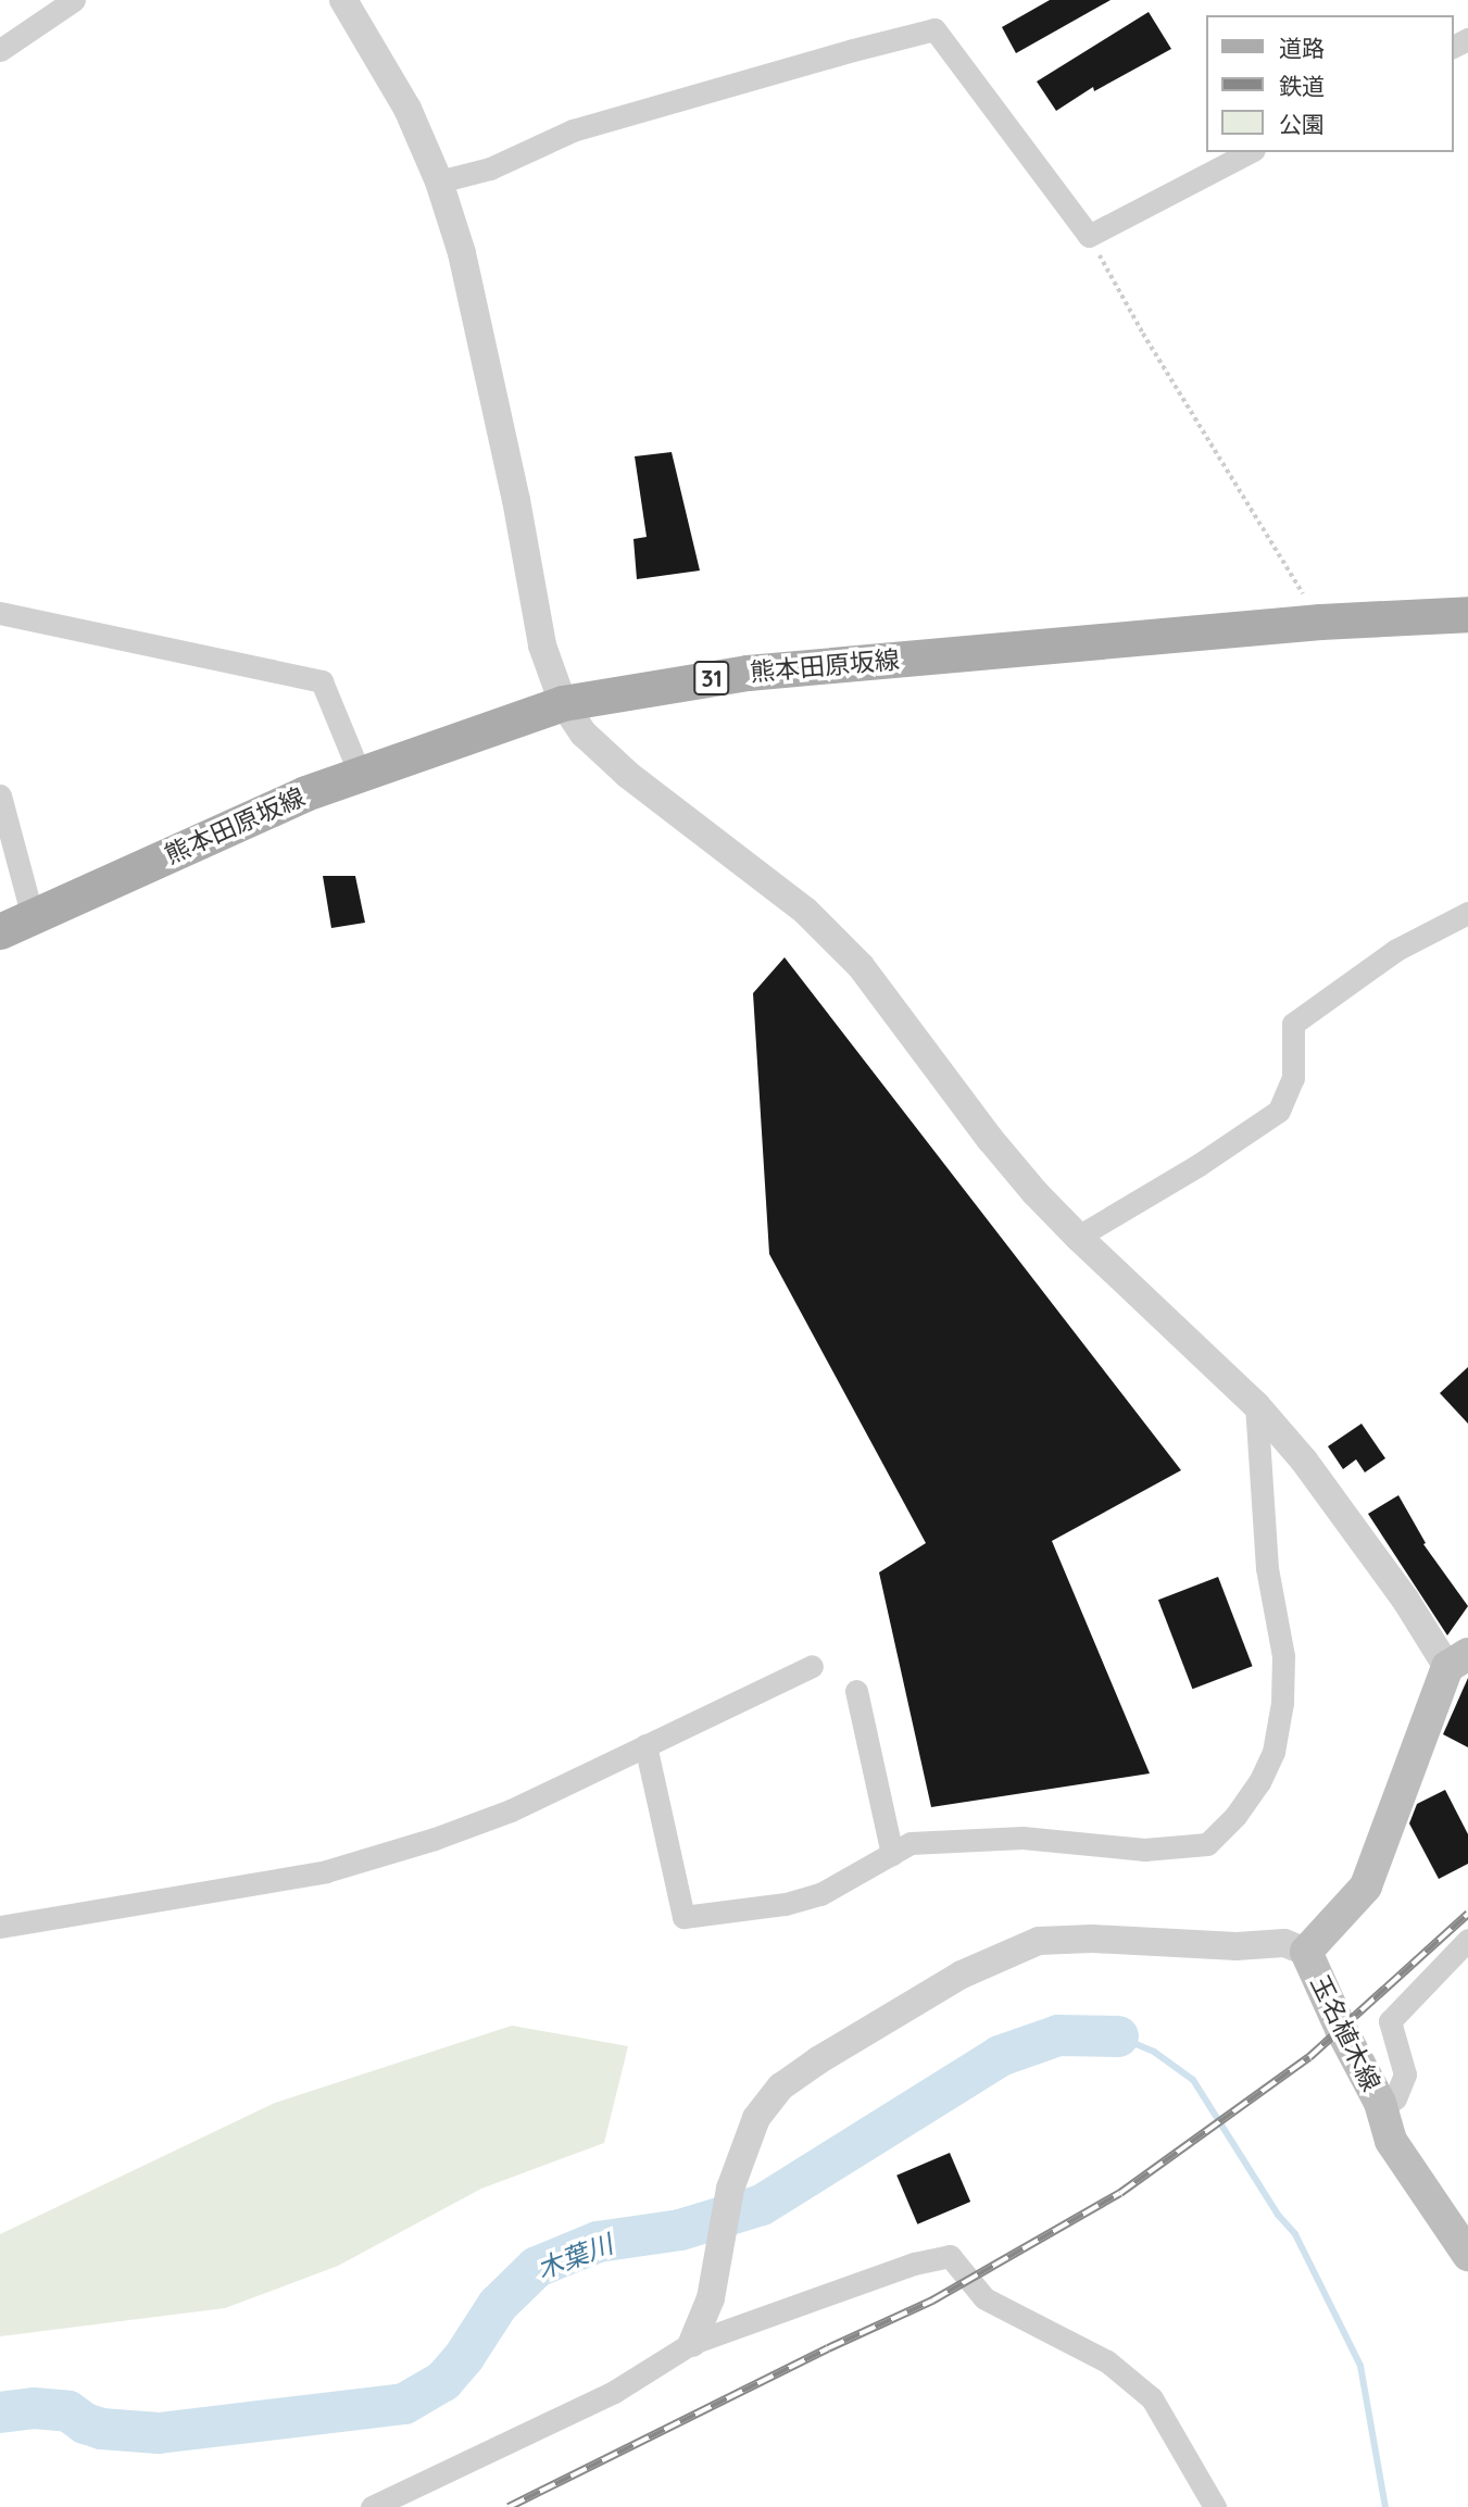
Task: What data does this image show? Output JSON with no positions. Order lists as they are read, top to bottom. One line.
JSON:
{"streets":{"main road":["熊本田原坂線","31","玉名植木線"]},"water":["木葉川"],"legend":["道路","鉄道","公園"]}
